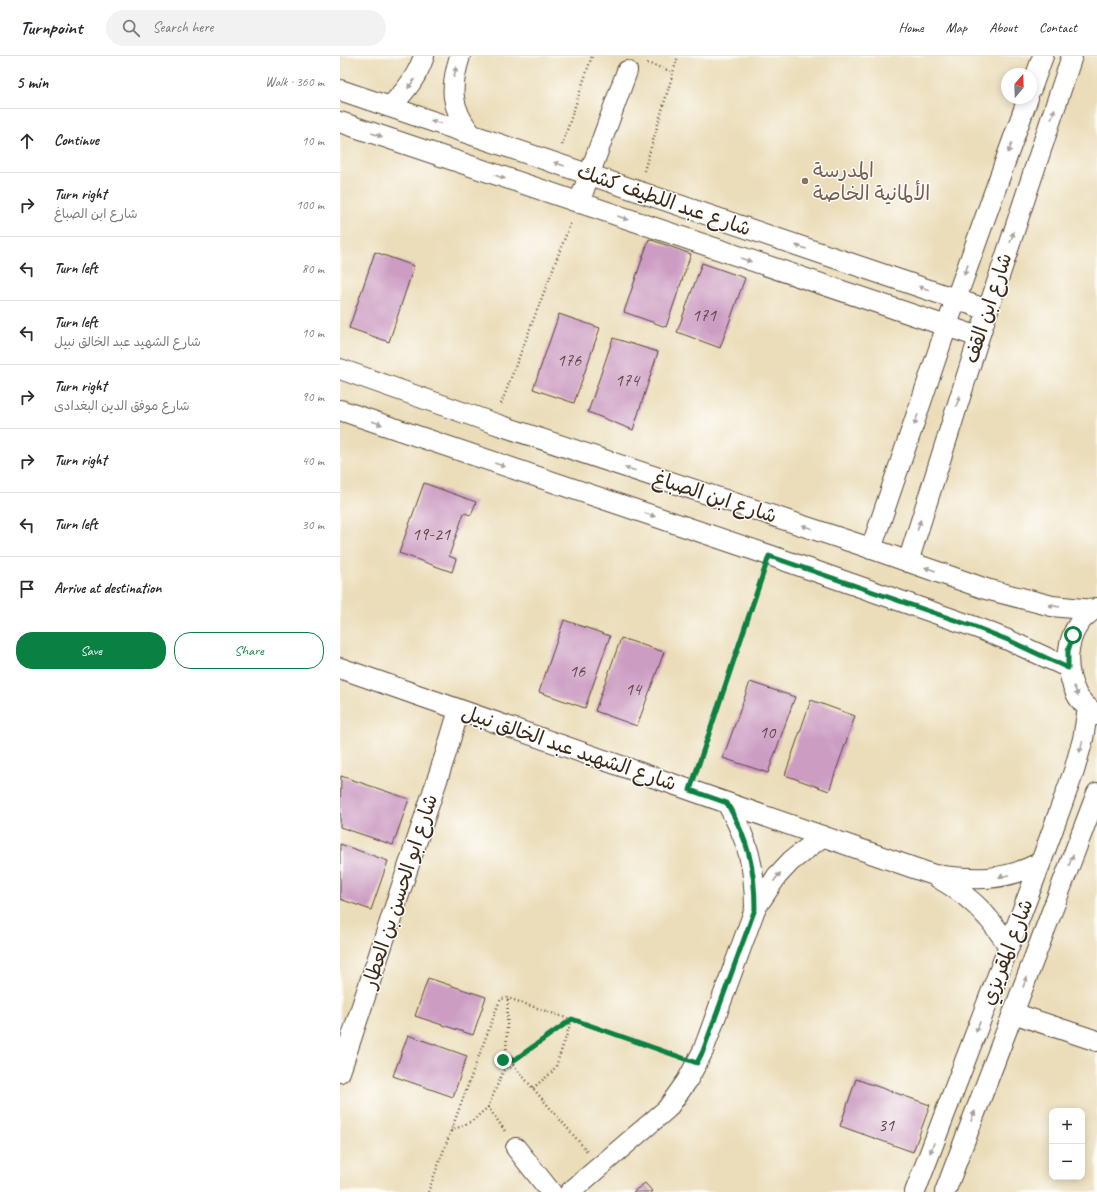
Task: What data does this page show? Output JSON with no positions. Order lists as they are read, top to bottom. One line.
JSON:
{"streets":{"street":["شارع عبد اللطيف كشك","شارع ابن القف","شارع ابن الصباغ","شارع الشهيد عبد الخالق نبيل","شارع ابو الحسن بن العطار","شارع المقريزي"]},"crossings":[["شارع عبد اللطيف كشك","شارع ابن القف"],["شارع ابن القف","شارع ابن الصباغ"],["شارع الشهيد عبد الخالق نبيل","شارع ابو الحسن بن العطار"],["شارع الشهيد عبد الخالق نبيل","شارع المقريزي"]],"places":["المدرسة الألمانية الخاصة"],"house_numbers":["171","176","174","19-21","16","14","10","31"],"north":"top","page":{"header":"Turnpoint","search":"Search here","nav":["Home","Map","About","Contact"],"heading":["5 min","Walk · 360 m"],"list":[["Continue","10 m"],["Turn right","شارع ابن الصباغ","100 m"],["Turn left","80 m"],["Turn left","شارع الشهيد عبد الخالق نبيل","10 m"],["Turn right","شارع موفق الدين البغدادى","90 m"],["Turn right","40 m"],["Turn left","30 m"],"Arrive at destination"],"buttons":["Save","Share"],"map_buttons":["+","−"]}}
